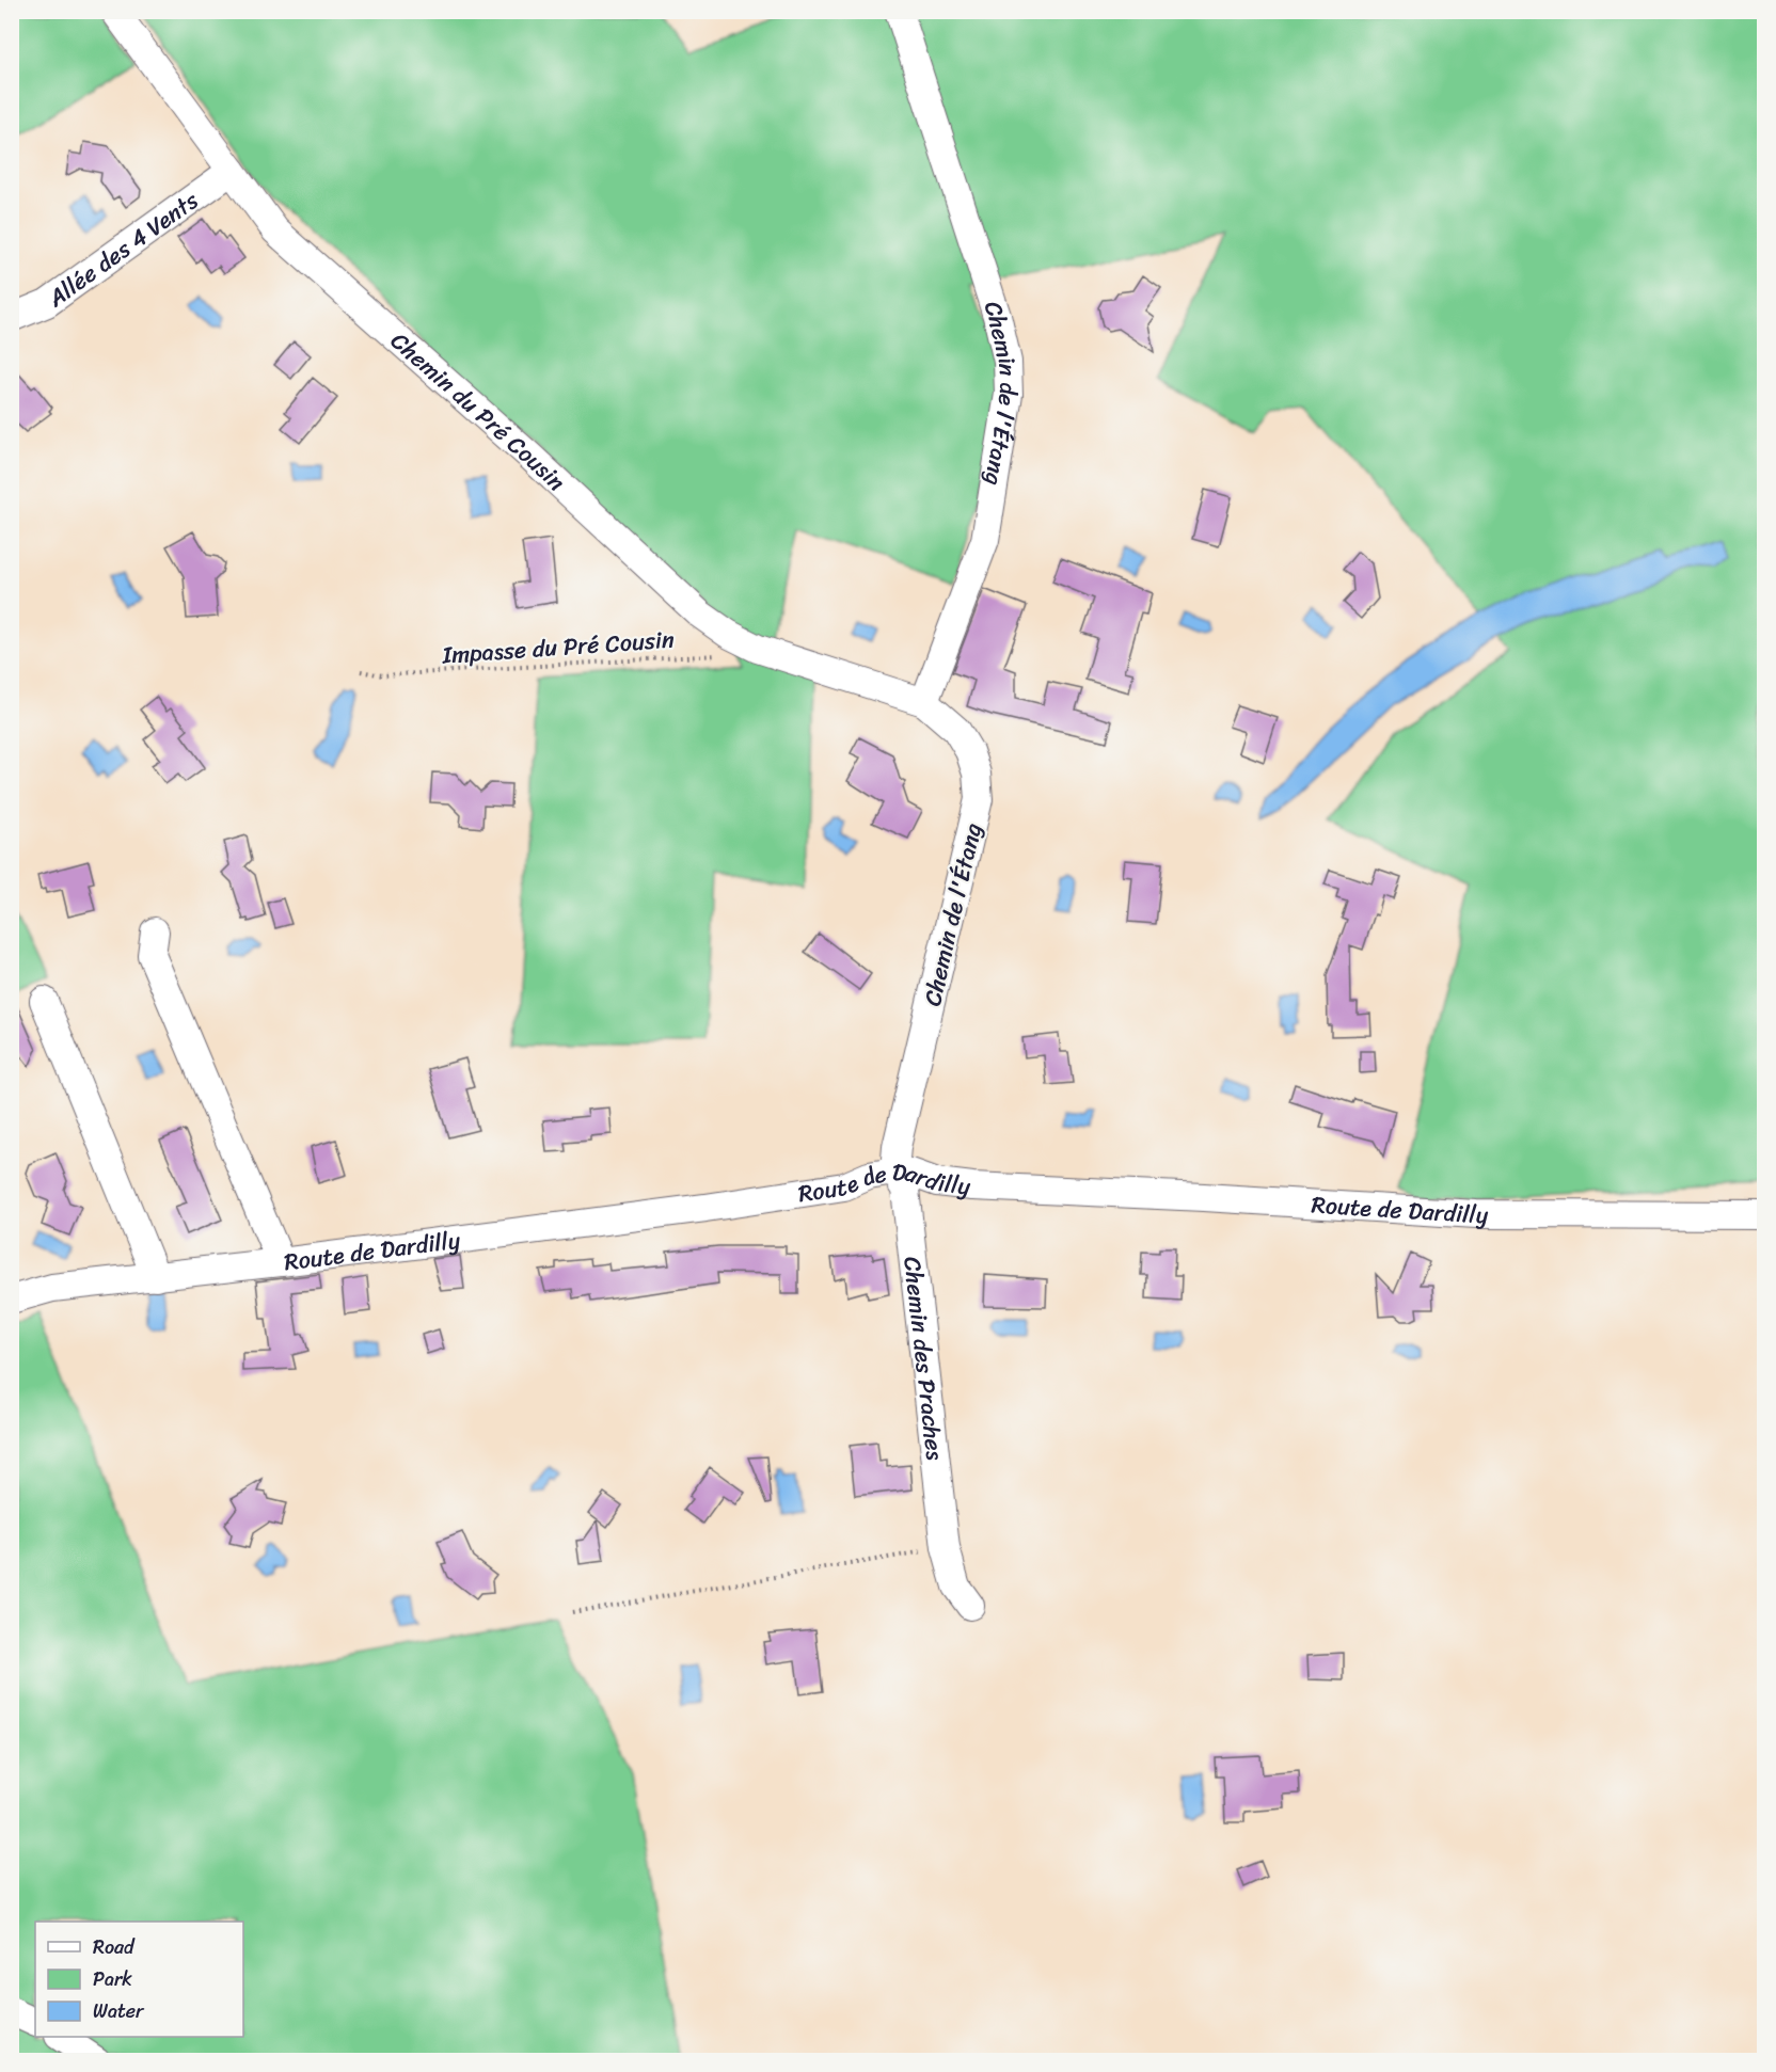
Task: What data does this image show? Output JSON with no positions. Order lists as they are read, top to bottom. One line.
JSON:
{"streets":{"street":["Allée des 4 Vents","Chemin de l'Étang","Chemin du Pré Cousin","Route de Dardilly","Chemin des Praches"],"path":["Impasse du Pré Cousin"]},"crossings":[["Allée des 4 Vents","Chemin du Pré Cousin"],["Chemin de l'Étang","Chemin du Pré Cousin"],["Chemin de l'Étang","Route de Dardilly"],["Chemin de l'Étang","Chemin des Praches"],["Route de Dardilly","Chemin des Praches"]],"legend":["Road","Park","Water"]}
